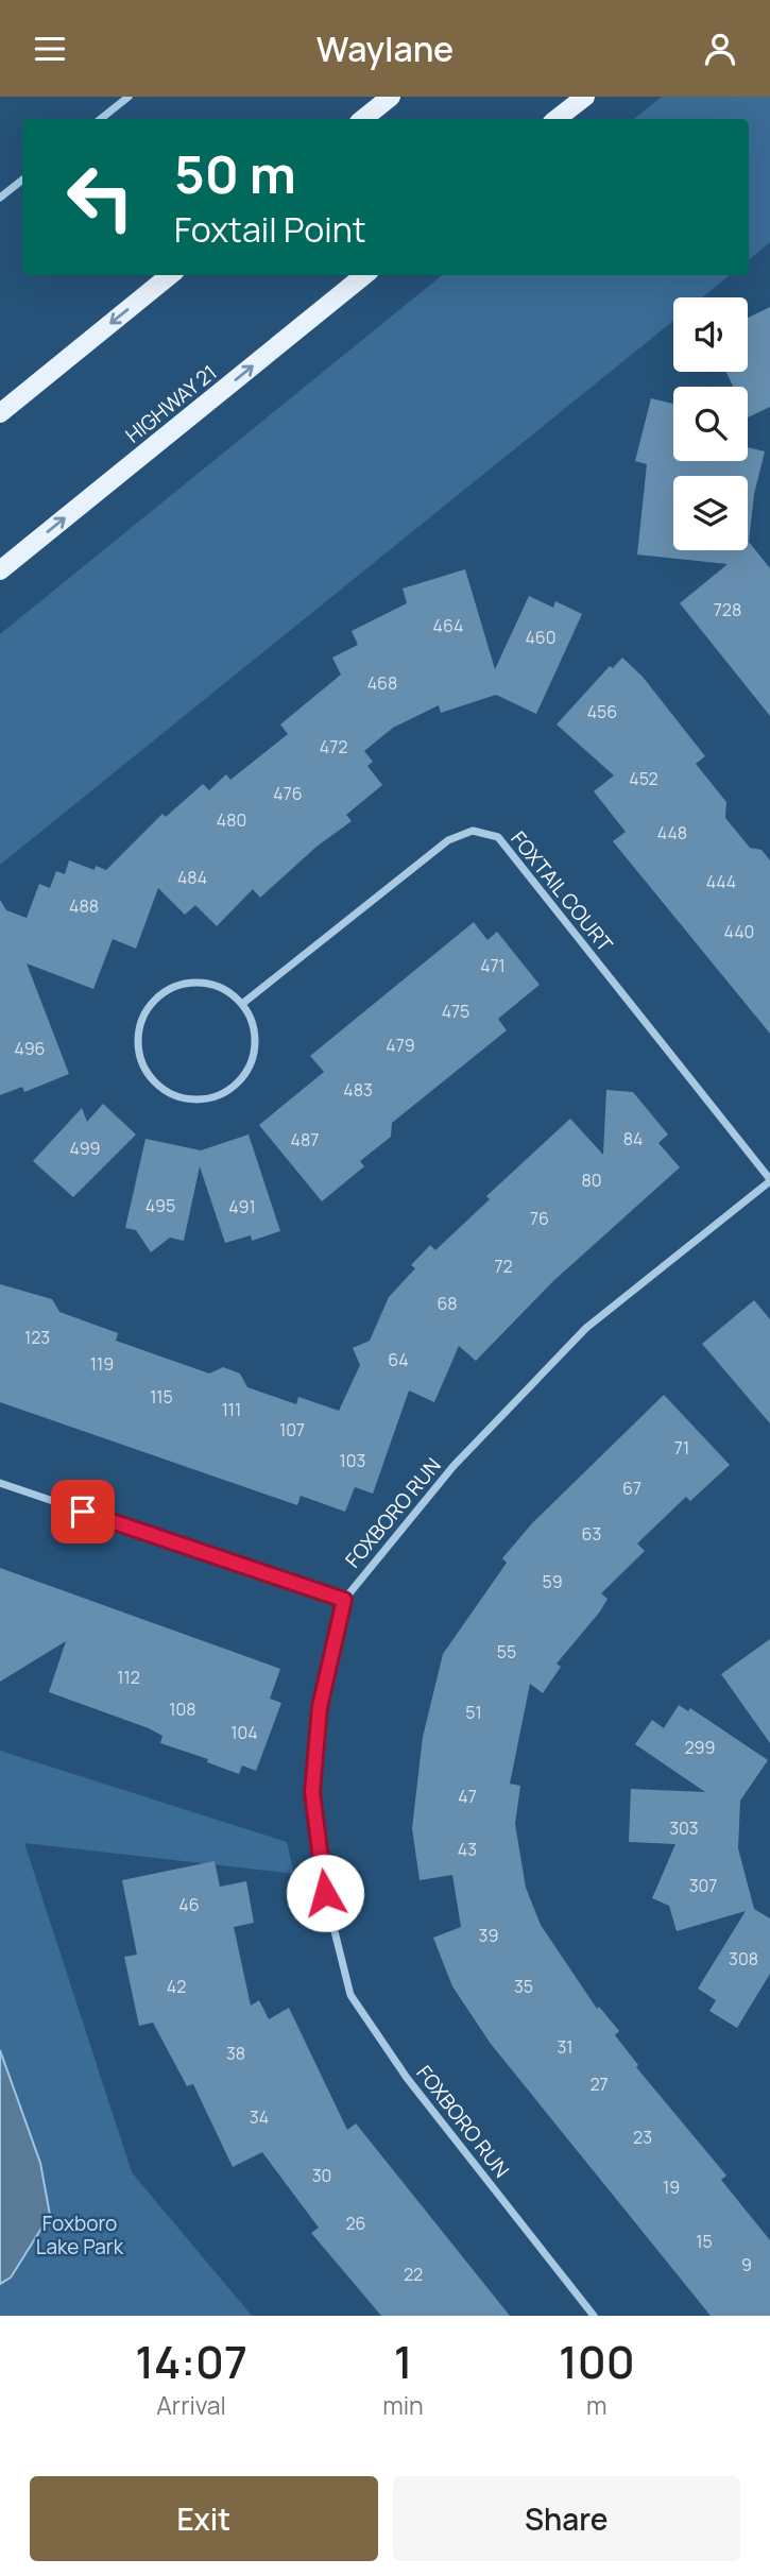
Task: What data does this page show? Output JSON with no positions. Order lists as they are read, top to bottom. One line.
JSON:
{"streets":{"main road":["HIGHWAY 21"],"street":["FOXTAIL COURT","FOXBORO RUN"]},"crossings":[["FOXTAIL COURT","FOXBORO RUN"]],"parks":["Foxboro Lake Park"],"house_numbers":["728","464","460","468","456","472","452","476","480","448","484","444","488","440","471","475","479","496","483","84","487","499","80","495","491","76","72","68","123","64","119","115","111","107","71","103","67","63","59","55","112","108","51","104","299","47","303","43","307","46","39","308","42","35","31","38","27","34","23","30","19","26","15","9","22"],"page":{"header":"Waylane","turn":["50 m","Foxtail Point"],"eta":["14:07","Arrival","1","min","100","m"],"buttons":["Exit","Share"]}}
